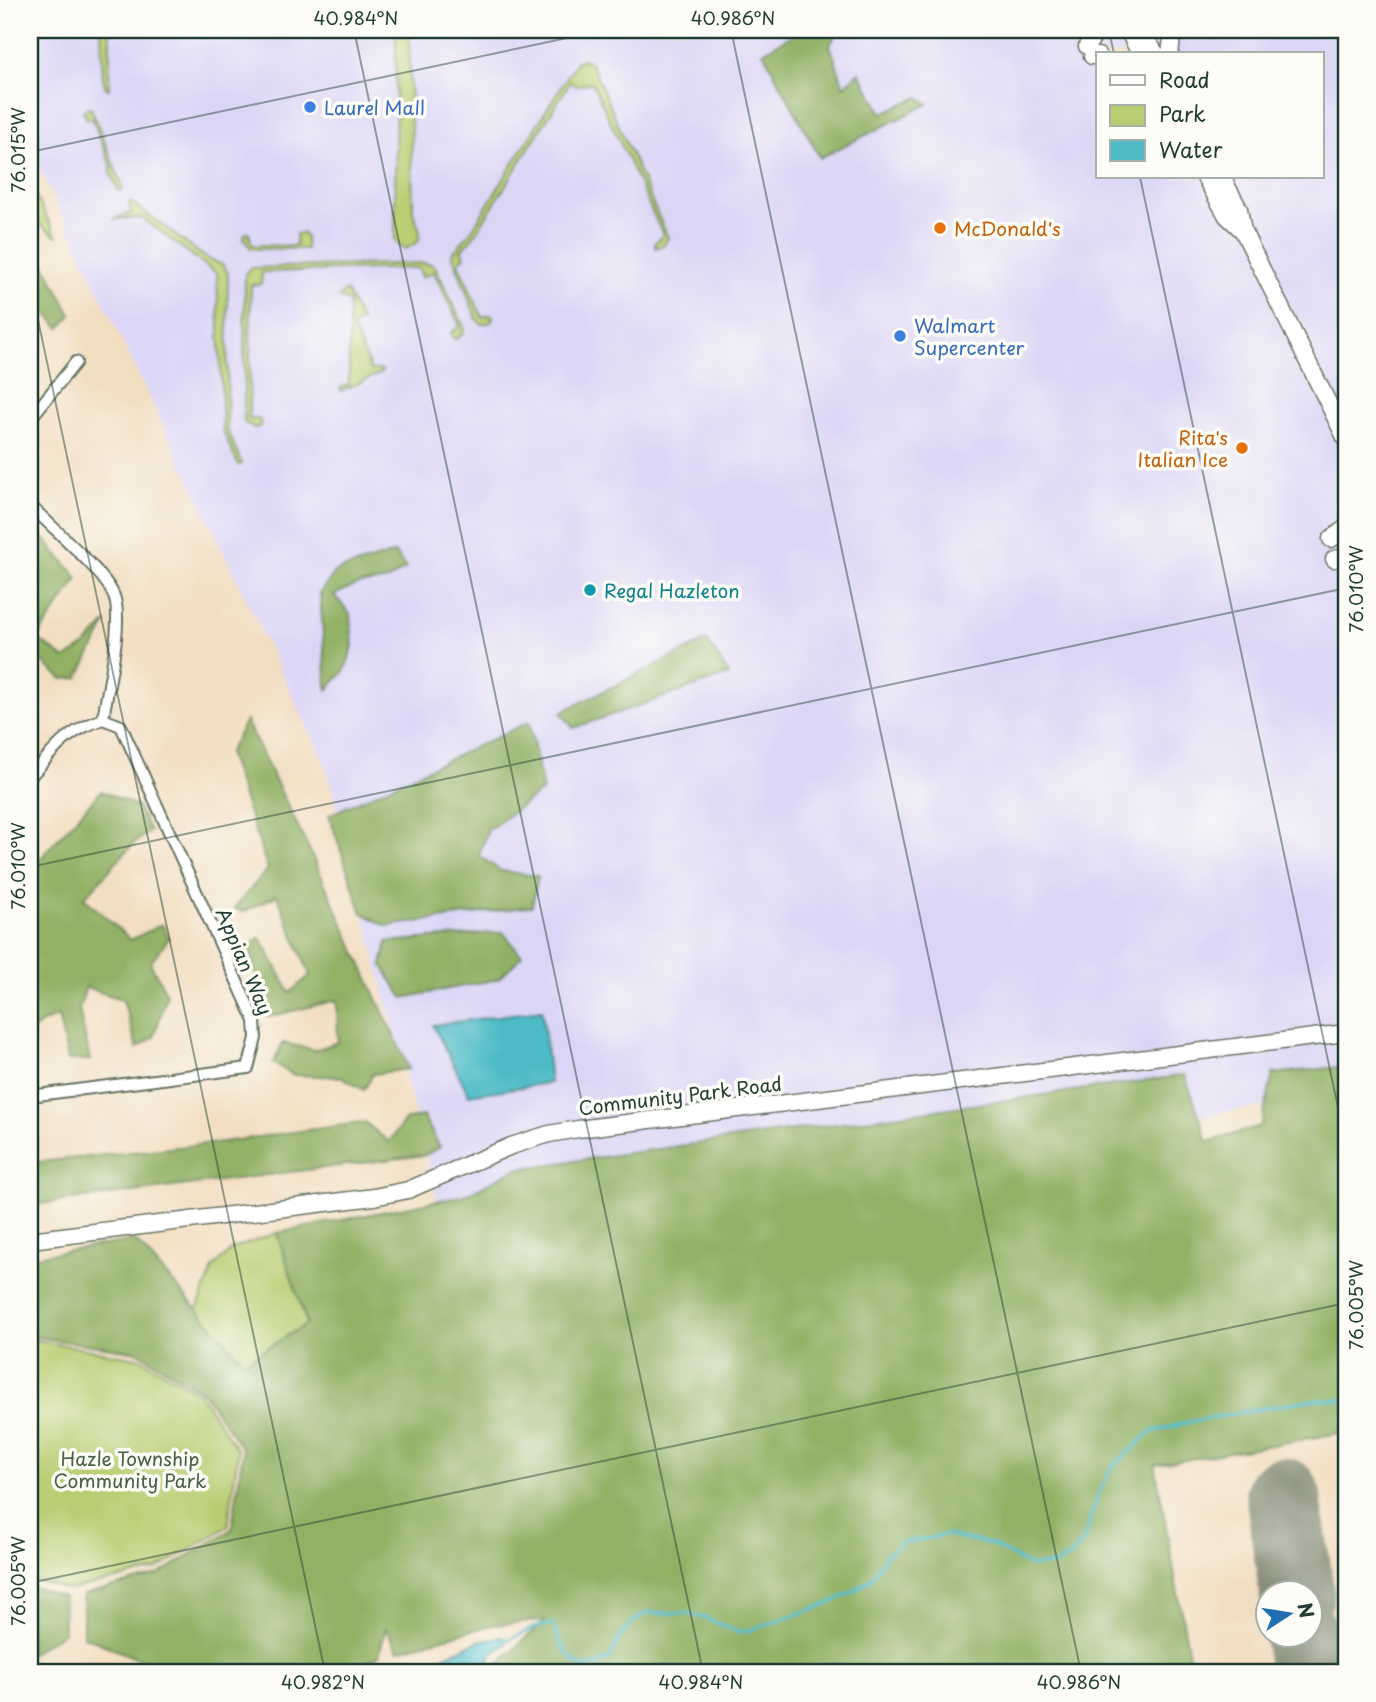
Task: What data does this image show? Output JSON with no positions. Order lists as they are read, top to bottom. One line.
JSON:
{"streets":{"street":["Appian Way","Community Park Road"]},"parks":["Hazle Township Community Park"],"places":["Laurel Mall","McDonald's","Walmart Supercenter","Rita's Italian Ice","Regal Hazleton"],"legend":["Road","Park","Water"],"north":"right","coordinates":["40.984°N","40.986°N","76.015°W","76.010°W","76.005°W","40.982°N"]}
